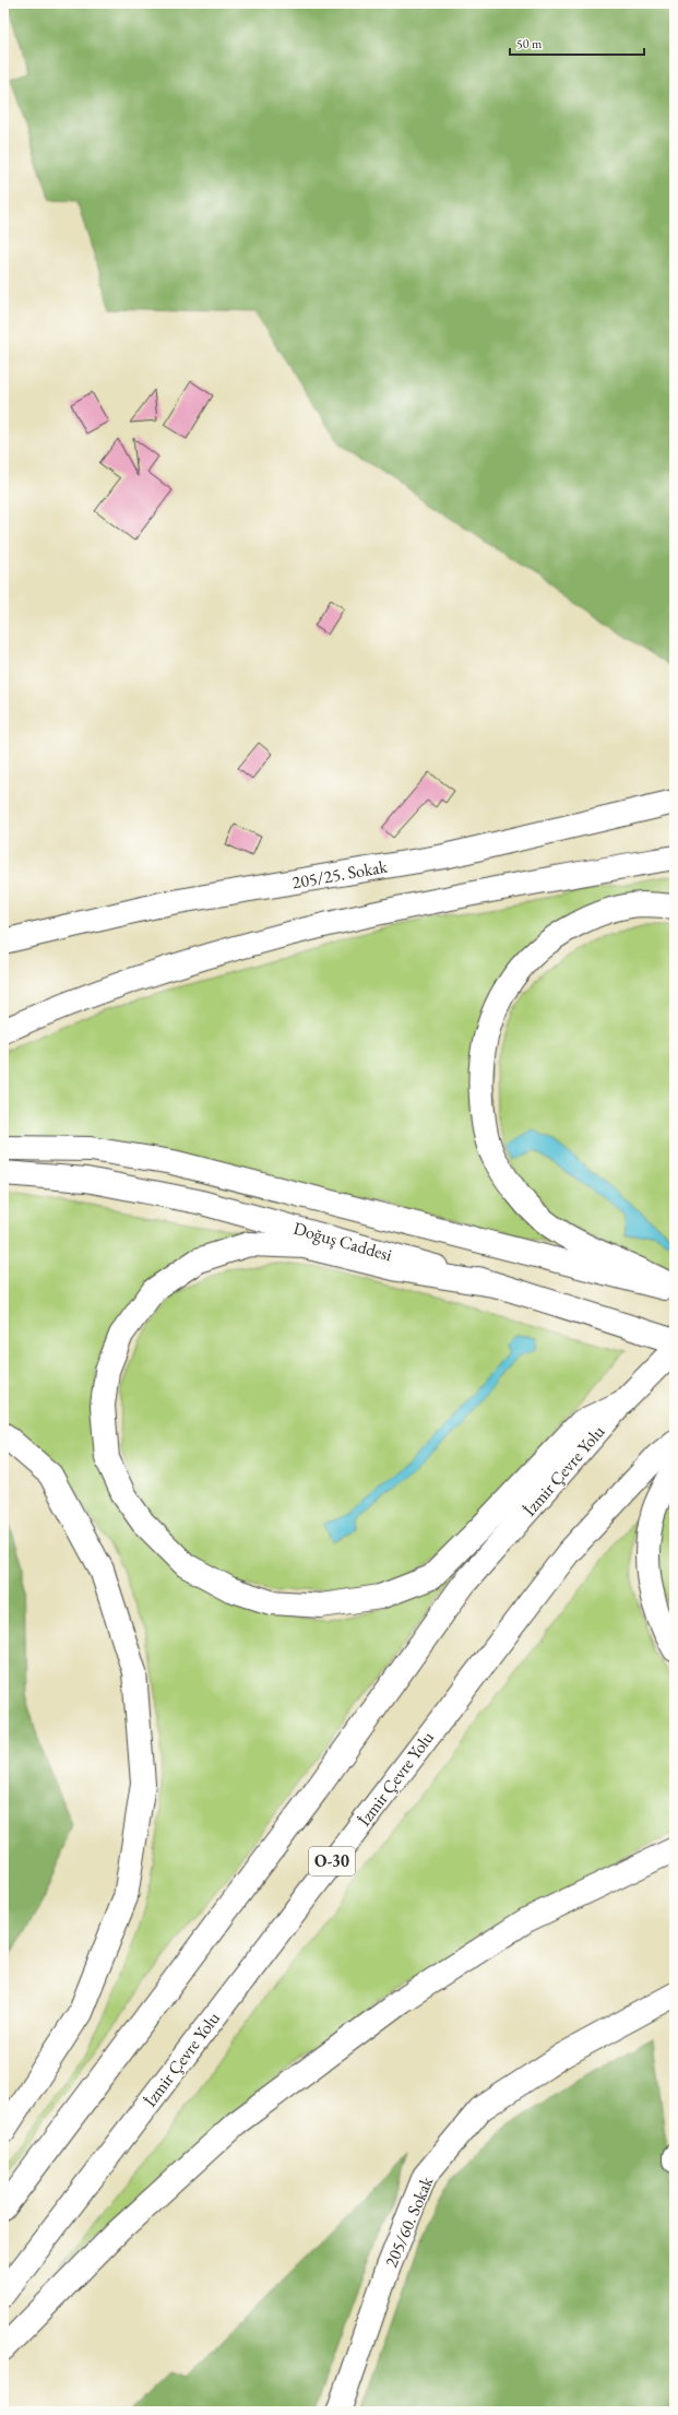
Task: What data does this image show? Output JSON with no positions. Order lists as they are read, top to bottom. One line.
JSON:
{"streets":{"main road":["205/25. Sokak","Doğuş Caddesi","İzmir Çevre Yolu","O-30","205/60. Sokak"]},"scale_bar":"50 m"}
